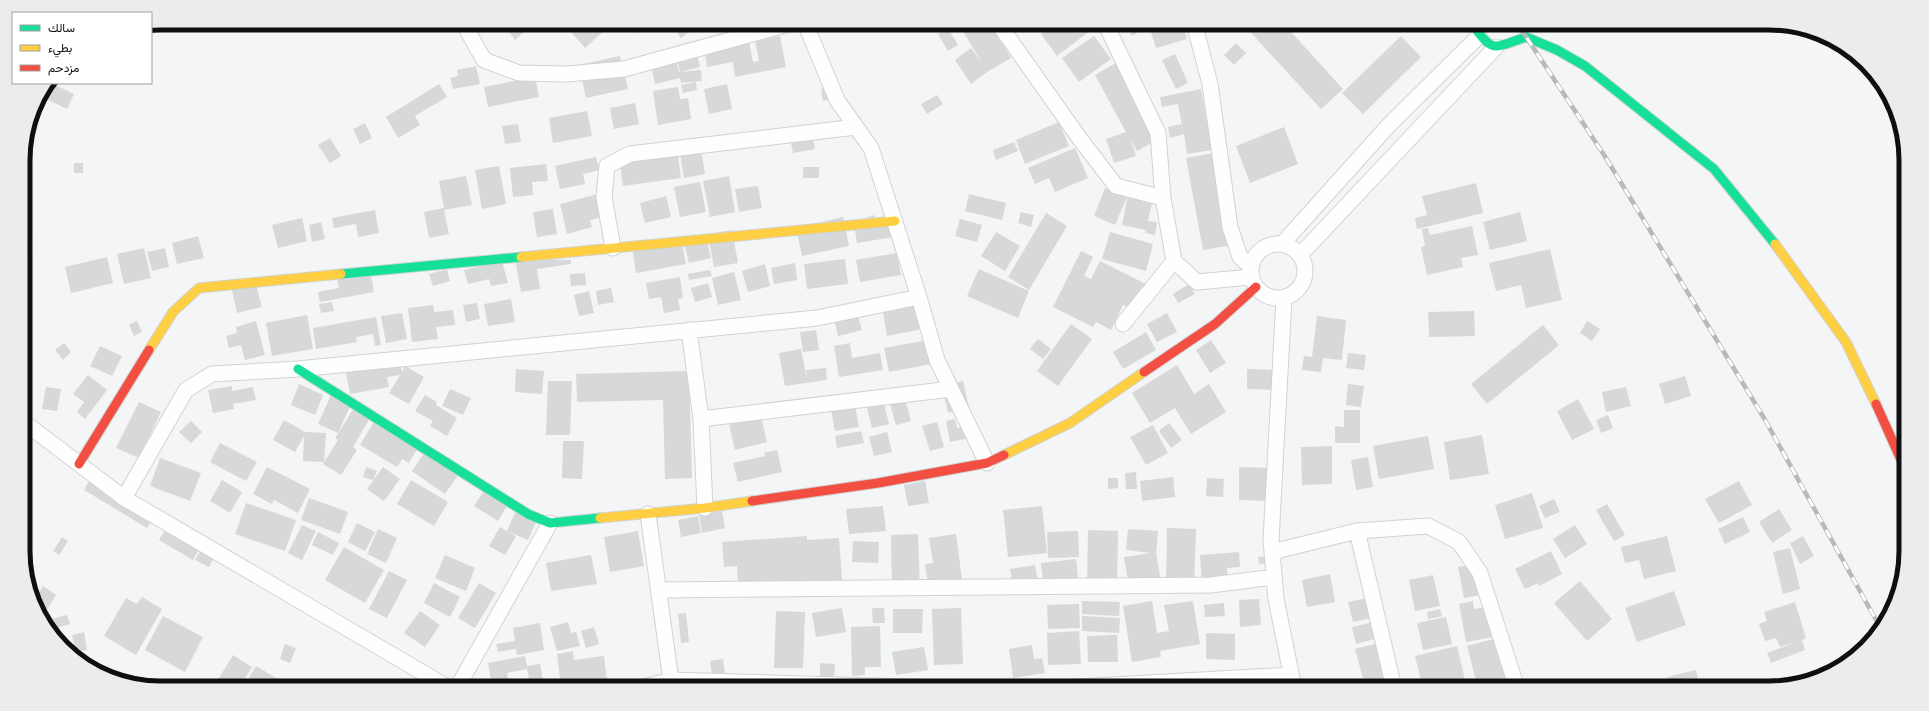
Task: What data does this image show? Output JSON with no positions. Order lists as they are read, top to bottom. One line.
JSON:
{"legend":["سالك","بطيء","مزدحم"]}
